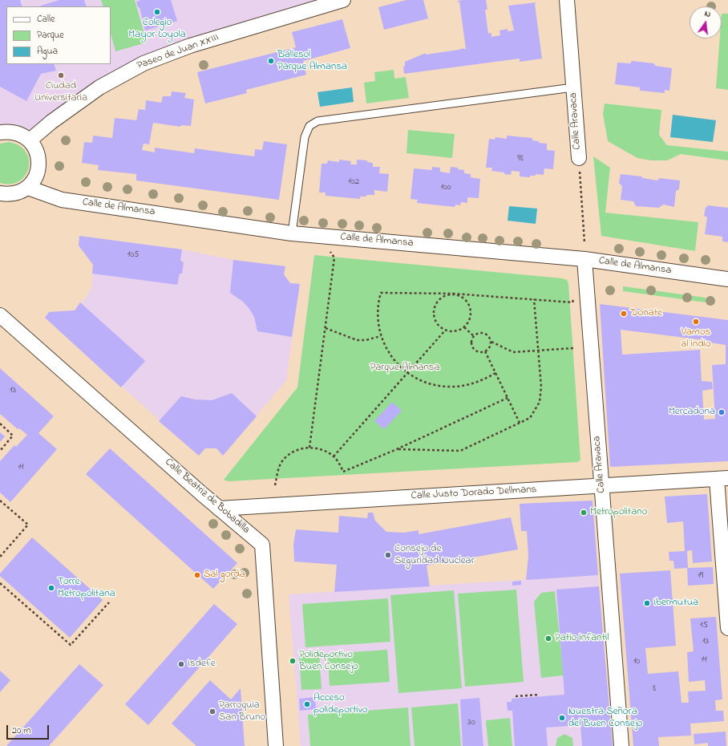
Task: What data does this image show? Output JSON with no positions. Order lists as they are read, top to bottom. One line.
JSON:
{"streets":{"street":["Paseo de Juan XXIII","Calle Aravaca","Calle de Almansa","Calle Justo Dorado Dellmans","Calle Beatriz de Bobadilla"]},"crossings":[["Calle Aravaca","Calle de Almansa"],["Calle Aravaca","Calle Justo Dorado Dellmans"],["Calle Justo Dorado Dellmans","Calle Beatriz de Bobadilla"]],"parks":["Parque Almansa"],"places":["Colegio Mayor Loyola","Ballesol Parque Almansa","Ciudad Universitaria","Donate","Vamos al indio","Mercadona","Metropolitano","Consejo de Seguridad Nuclear","Sal gorda","Torre Metropolitana","Ibermutua","Patio infantil","Polideportivo Buen Consejo","Isdefe","Acceso polideportivo","Parroquia San Bruno","Nuestra Señora del Buen Consejo"],"house_numbers":["98","102","100","105","13","11","19","15","13","11","10","8","30"],"legend":["Calle","Parque","Agua"],"scale_bar":"20 m","north":"top"}
